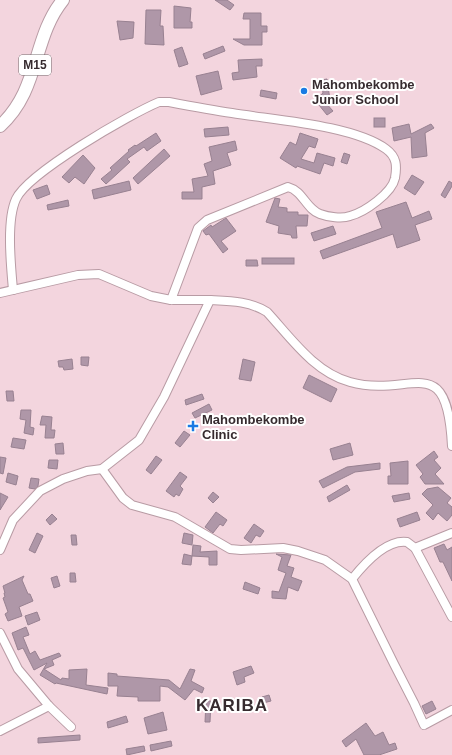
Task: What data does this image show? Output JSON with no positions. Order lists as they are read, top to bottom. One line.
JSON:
{"streets":{"main road":["M15"]},"districts":["KARIBA"],"places":{"other":["Mahombekombe Junior School"],"health":["Mahombekombe Clinic"]}}
